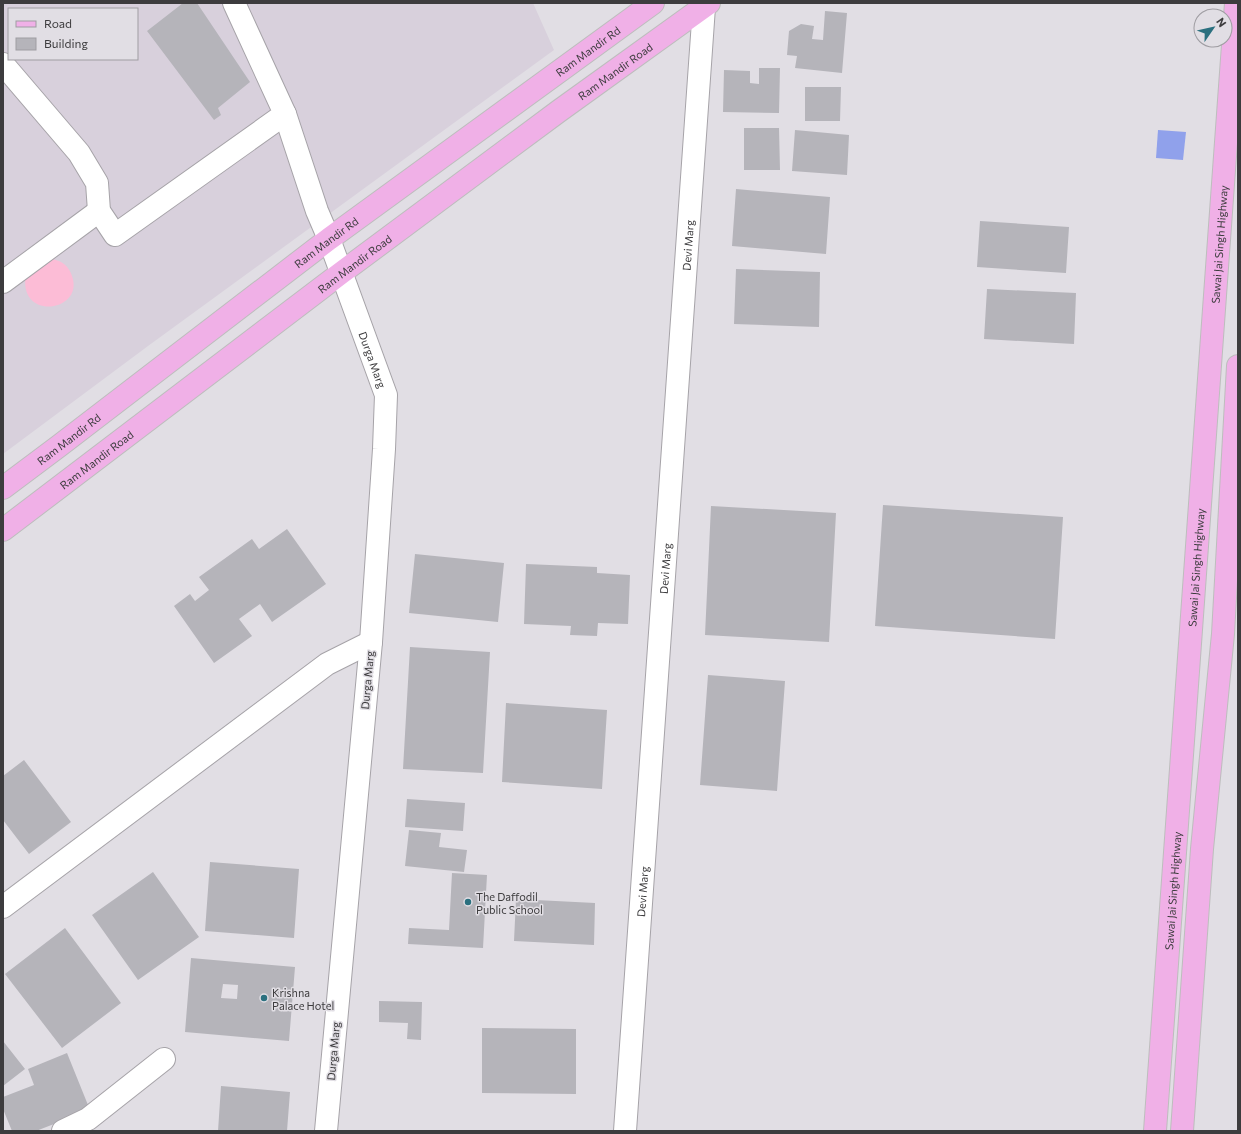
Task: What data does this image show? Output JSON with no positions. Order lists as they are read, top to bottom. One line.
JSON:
{"streets":{"main road":["Ram Mandir Rd","Ram Mandir Road","Sawai Jai Singh Highway"],"street":["Devi Marg","Durga Marg"]},"crossings":[["Ram Mandir Rd","Durga Marg"],["Ram Mandir Road","Devi Marg"],["Ram Mandir Road","Durga Marg"]],"places":["The Daffodil Public School","Krishna Palace Hotel"],"legend":["Road","Building"],"north":"top right"}
